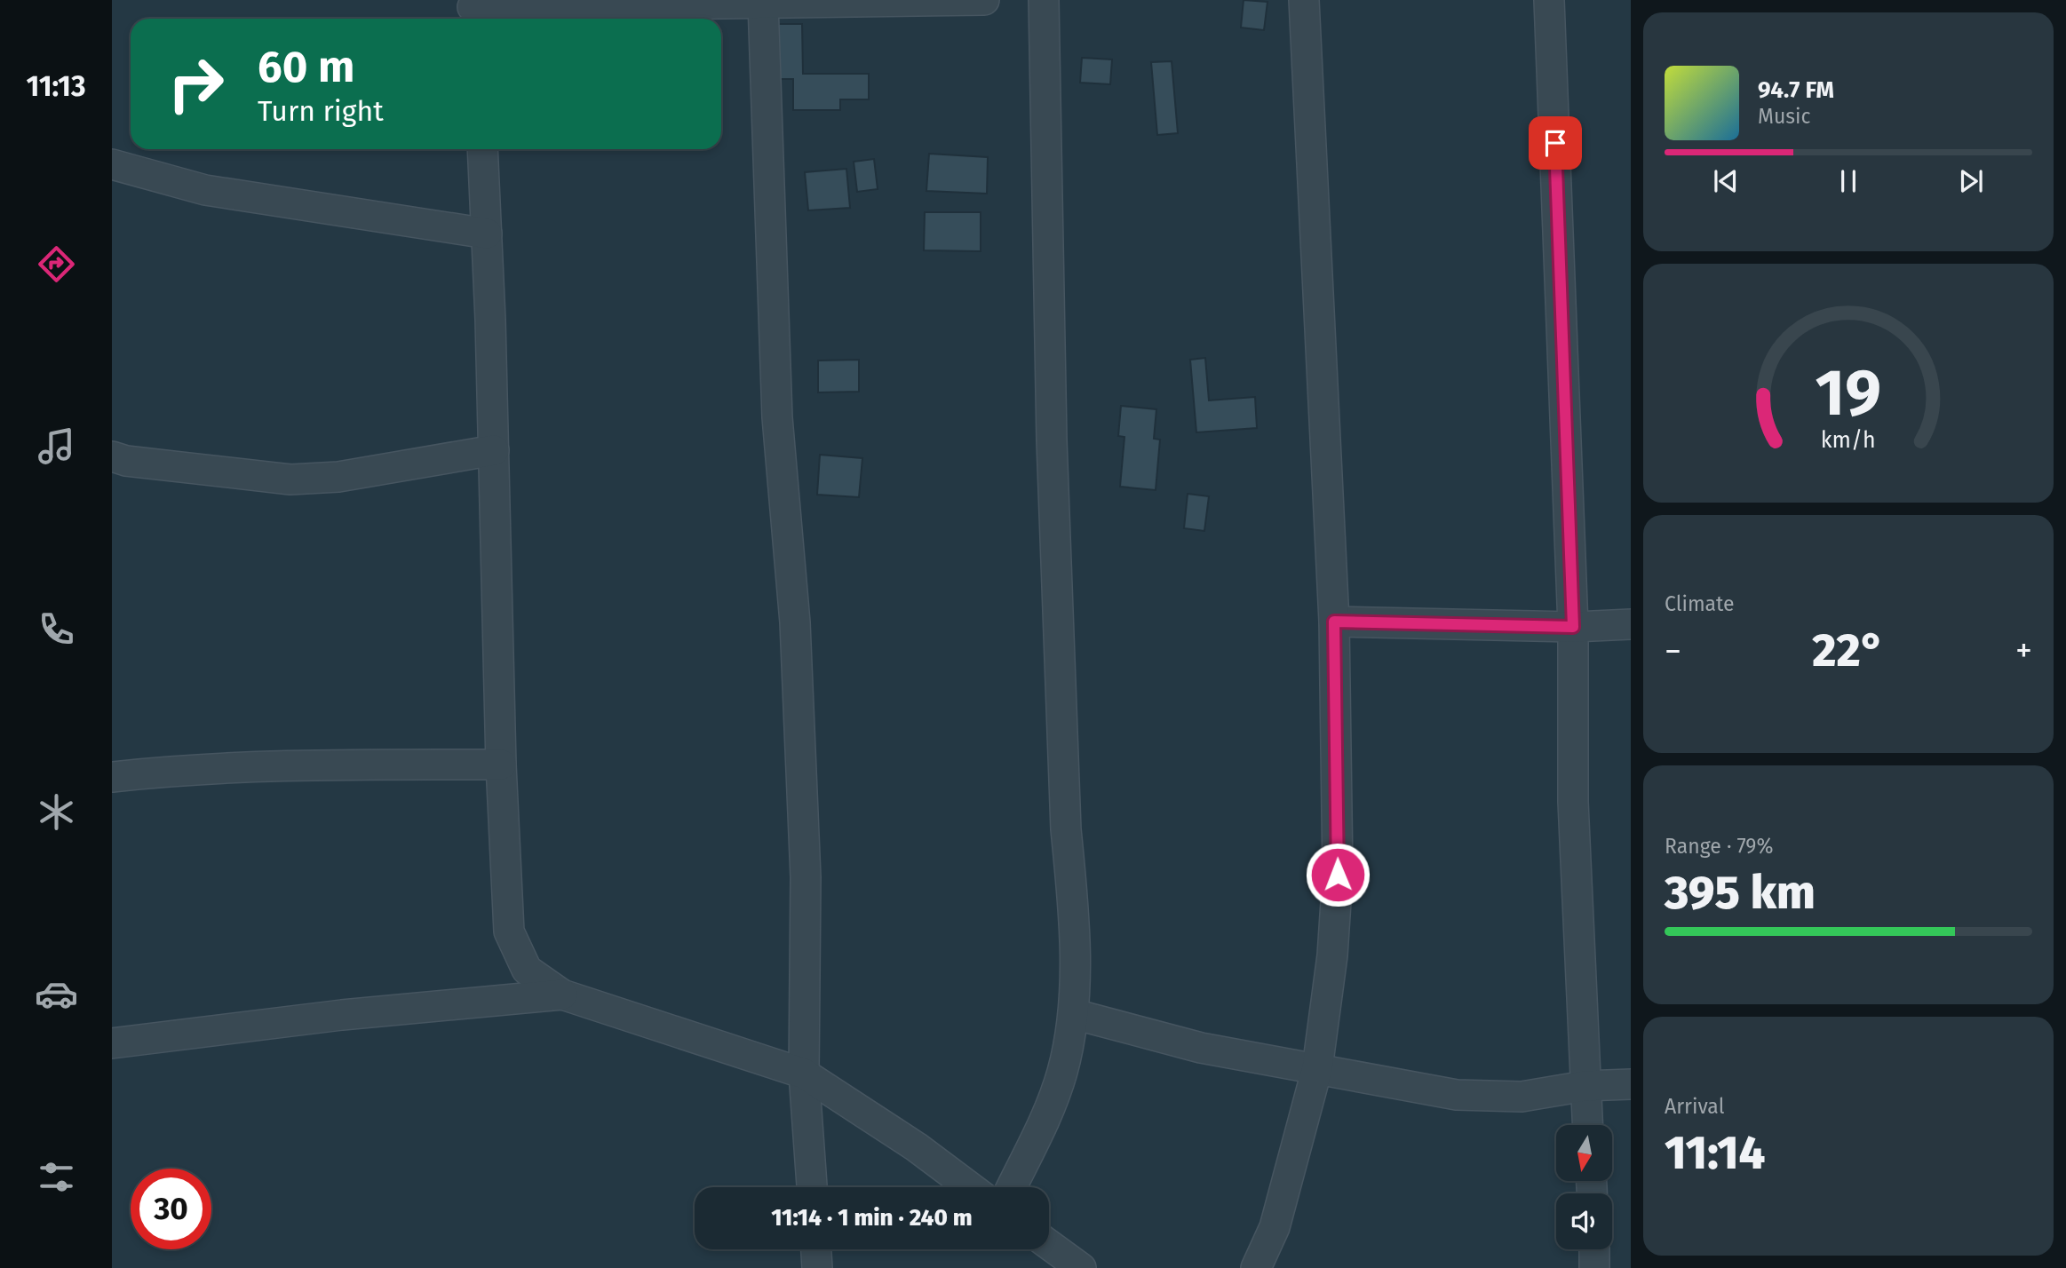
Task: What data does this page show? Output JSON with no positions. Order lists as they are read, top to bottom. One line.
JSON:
{"north":"bottom","page":{"tabs":"11:13","turn":["60 m","Turn right"],"song":["94.7 FM","Music"],"tile":["Climate",["Range · 79%","395 km"],["Arrival","11:14"]],"heat":["−","22°","+"],"limit":"30","trip":"11:14 · 1 min · 240 m","gauge":["19","km/h"]}}
